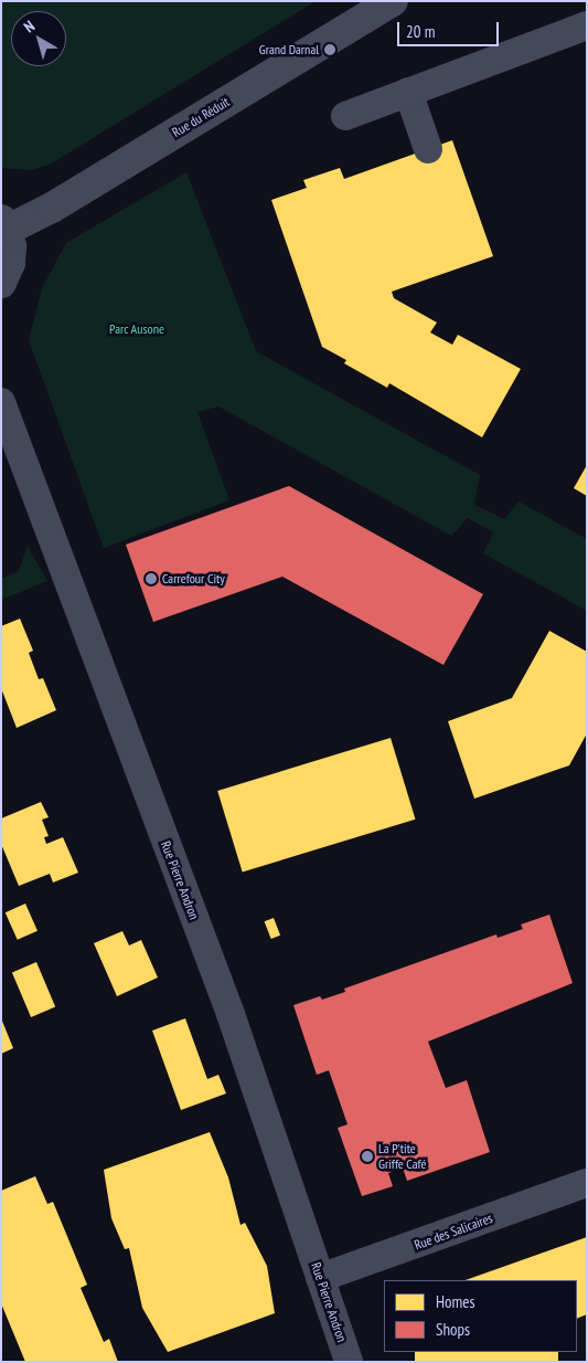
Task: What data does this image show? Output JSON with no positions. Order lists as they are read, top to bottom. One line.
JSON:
{"streets":{"street":["Rue du Réduit","Rue Pierre Andron","Rue des Salicaires"]},"crossings":[["Rue Pierre Andron","Rue des Salicaires"]],"parks":["Parc Ausone"],"places":["Grand Darnal","Carrefour City","La P'tite Griffe Café"],"legend":["Homes","Shops"],"scale_bar":"20 m","north":"top left"}
